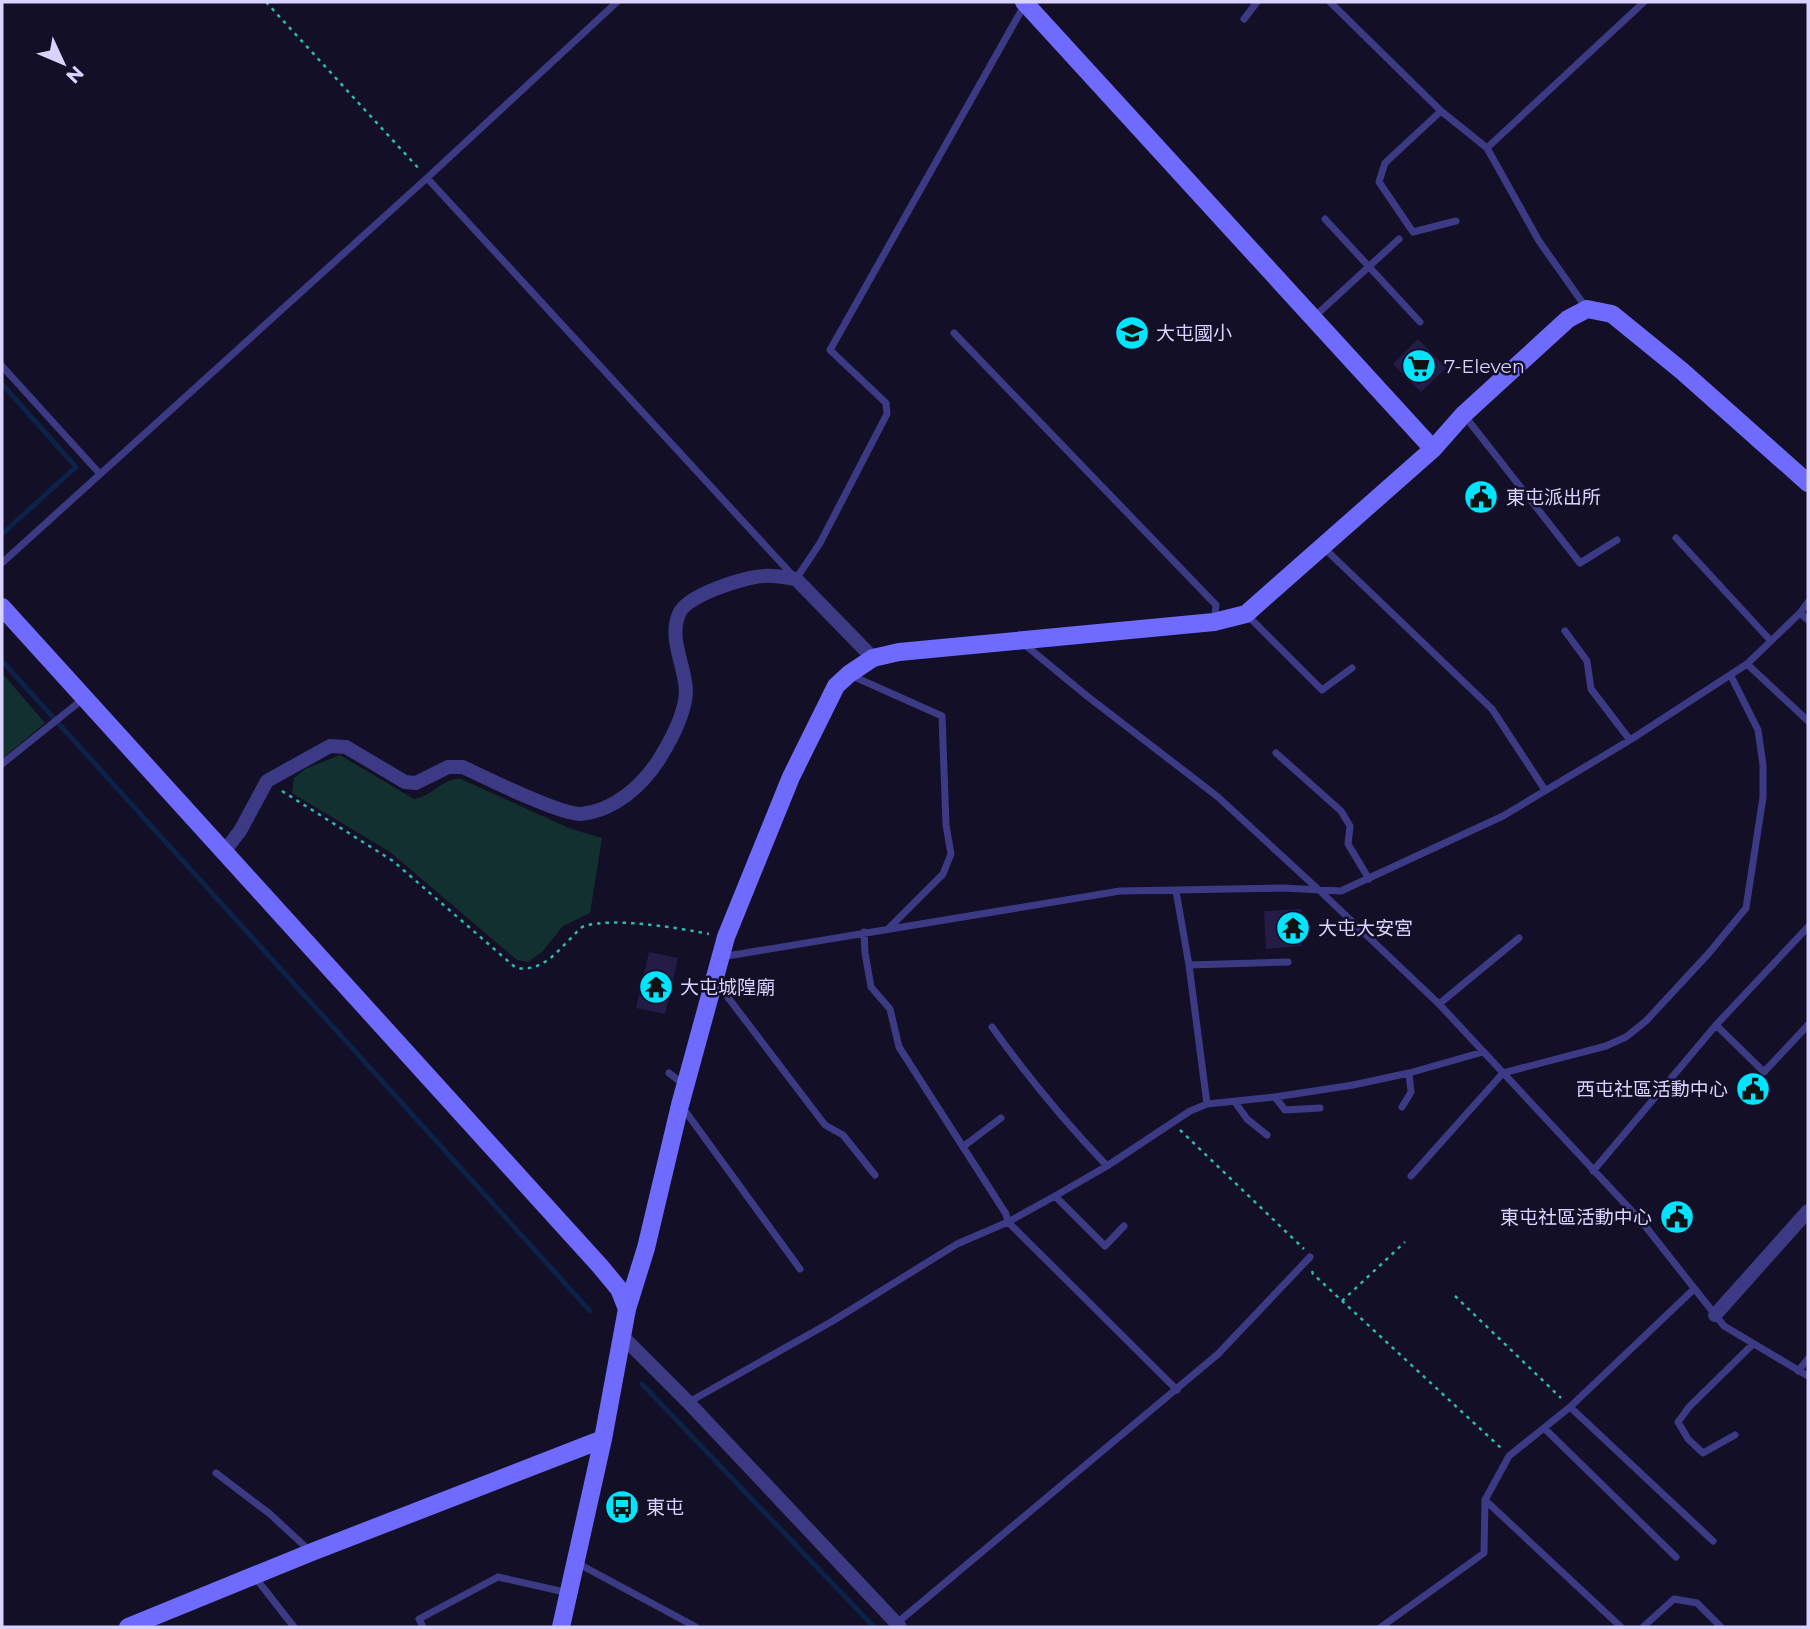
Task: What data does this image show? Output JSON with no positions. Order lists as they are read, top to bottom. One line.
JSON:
{"places":{"school or university":["大屯國小"],"supermarket":["7-Eleven"],"public building":["東屯派出所","西屯社區活動中心","東屯社區活動中心"],"temple":["大屯大安宮","大屯城隍廟"],"bus stop":["東屯"]},"north":"bottom right"}
